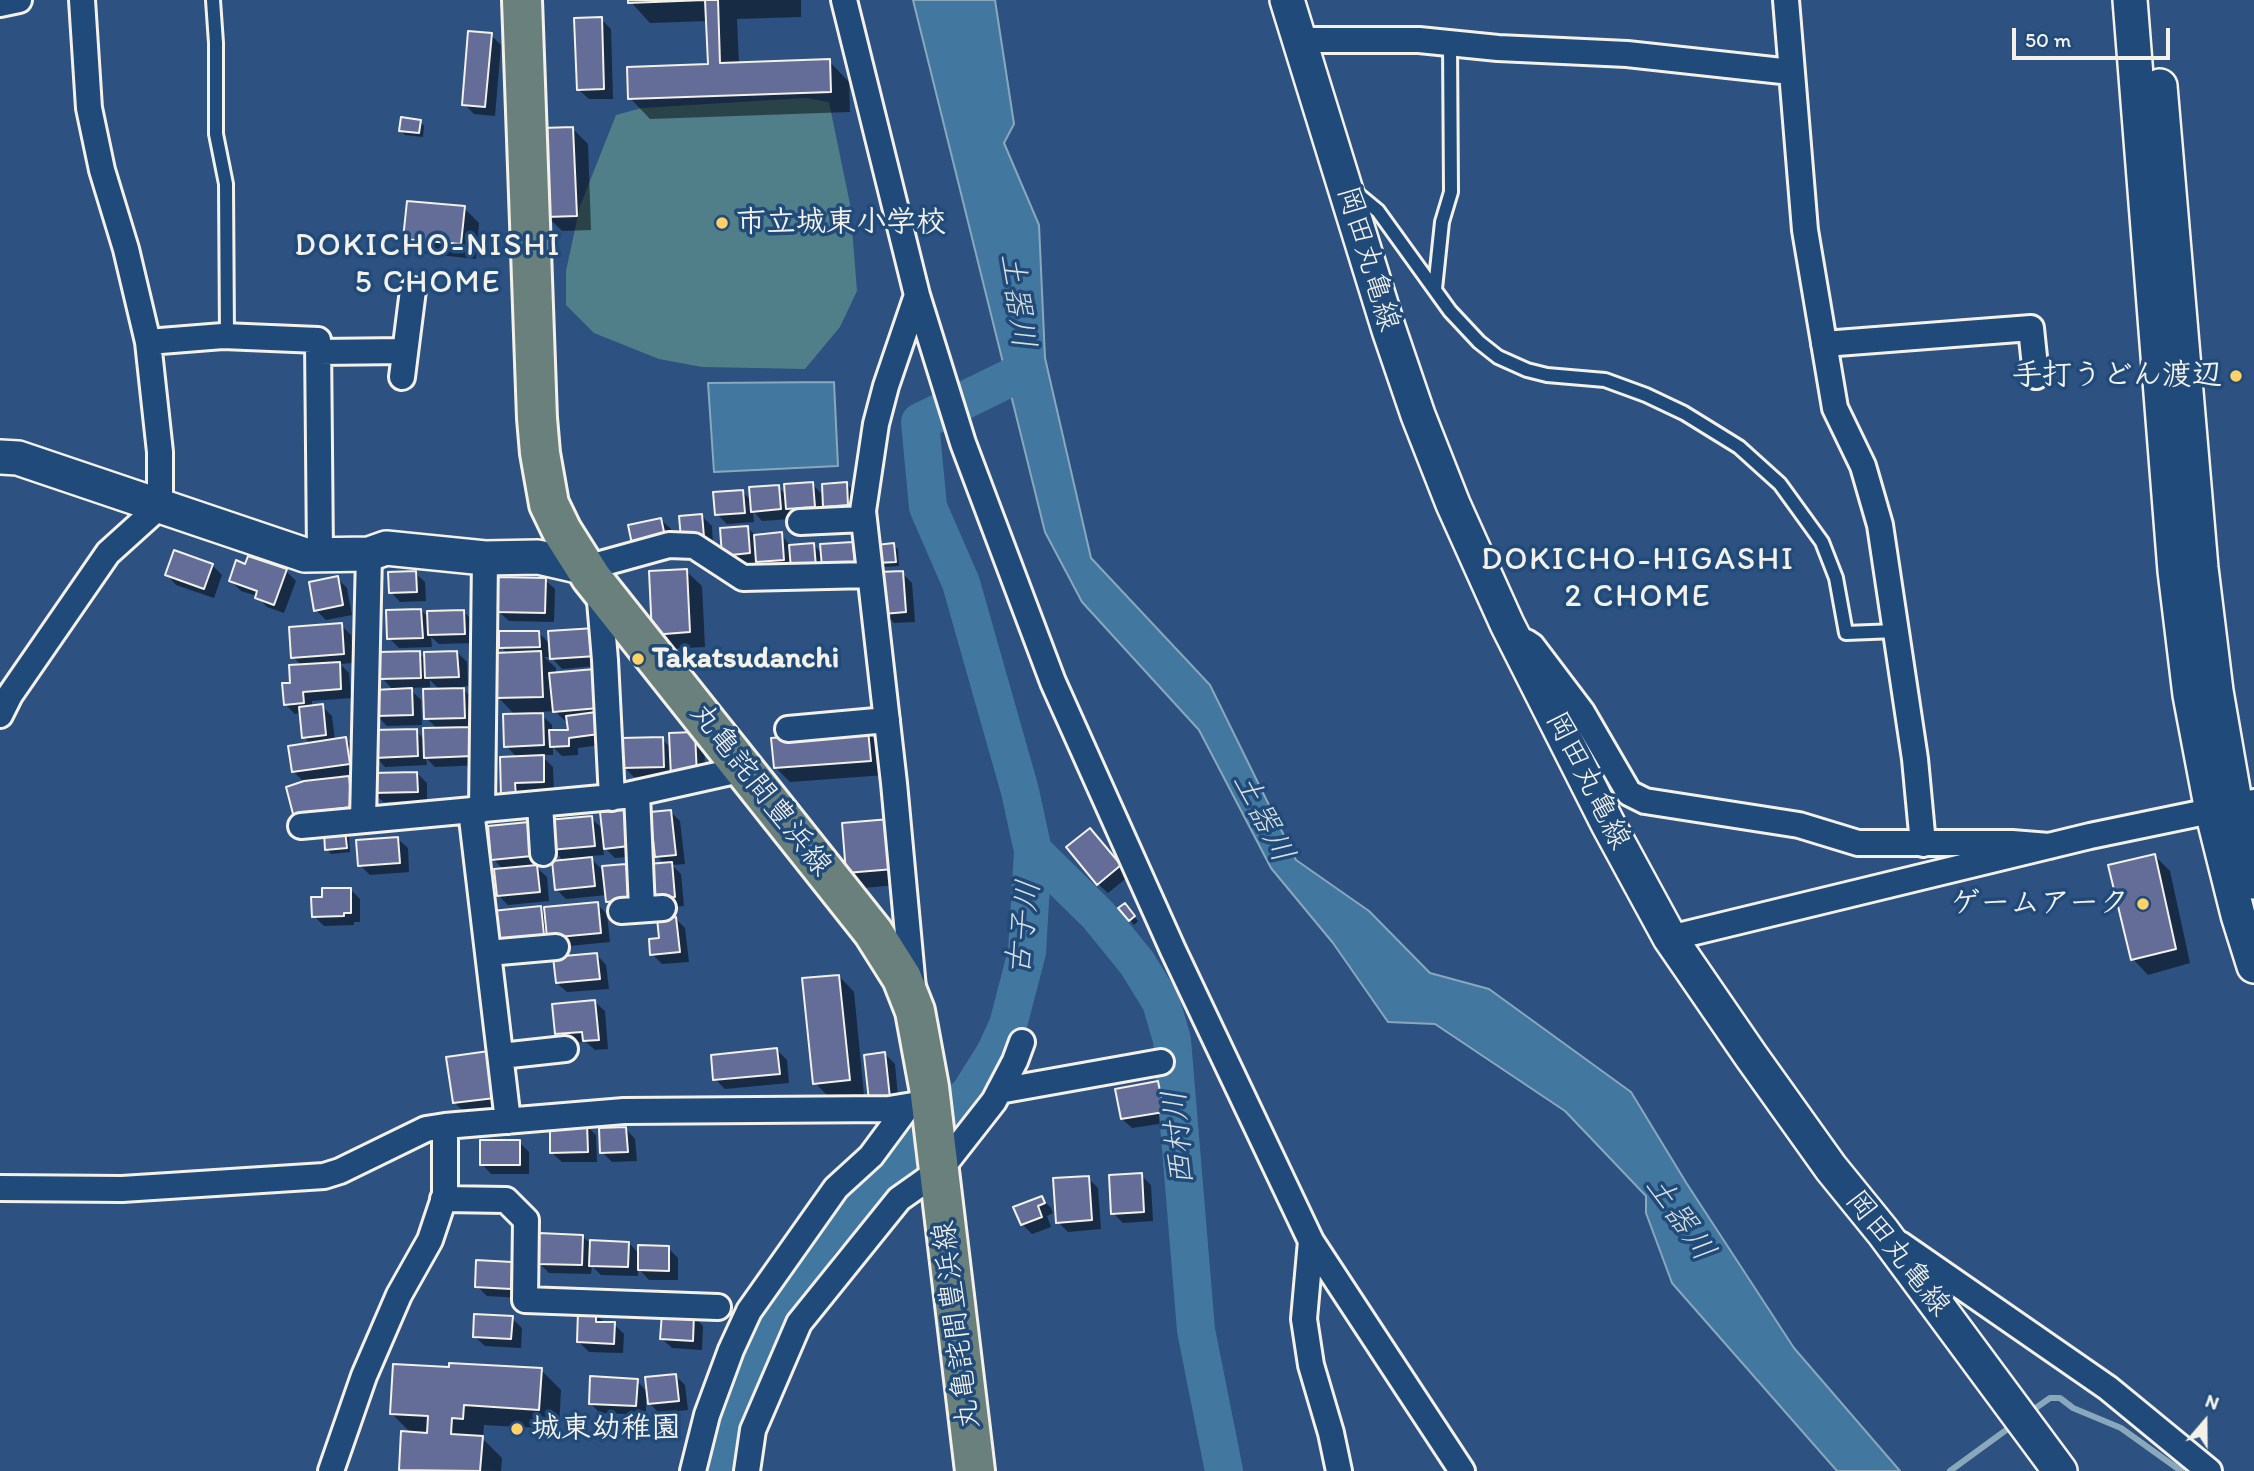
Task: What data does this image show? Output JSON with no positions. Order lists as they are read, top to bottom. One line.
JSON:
{"streets":{"main road":["丸亀詫間豊浜線"],"street":["岡田丸亀線"]},"districts":["DOKICHO-NISHI 5 CHOME","DOKICHO-HIGASHI 2 CHOME"],"water":["土器川","古子川","西村川"],"places":["市立城東小学校","手打うどん渡辺","Takatsudanchi","ゲームアーク","城東幼稚園"],"scale_bar":"50 m","north":"top"}
